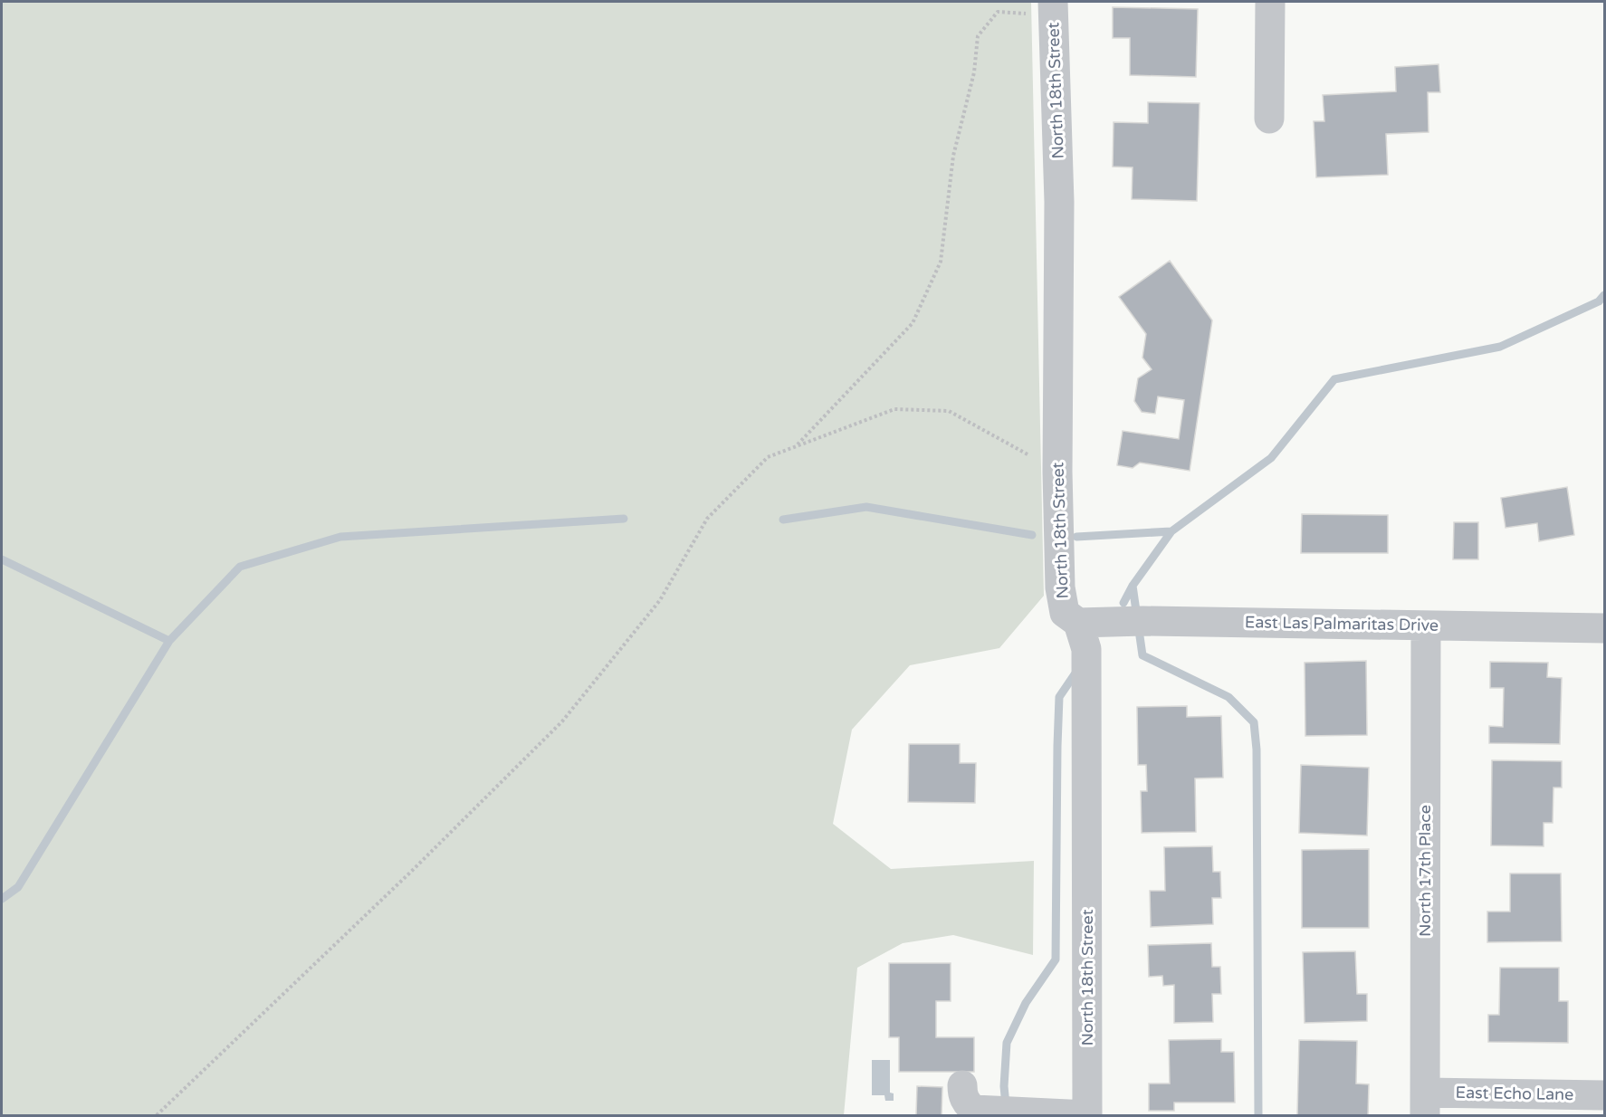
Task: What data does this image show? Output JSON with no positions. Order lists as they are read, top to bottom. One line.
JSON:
{"streets":{"street":["North 18th Street","East Las Palmaritas Drive","North 17th Place","East Echo Lane"]},"crossings":[["North 18th Street","East Las Palmaritas Drive"],["East Las Palmaritas Drive","North 17th Place"],["North 17th Place","East Echo Lane"]]}
